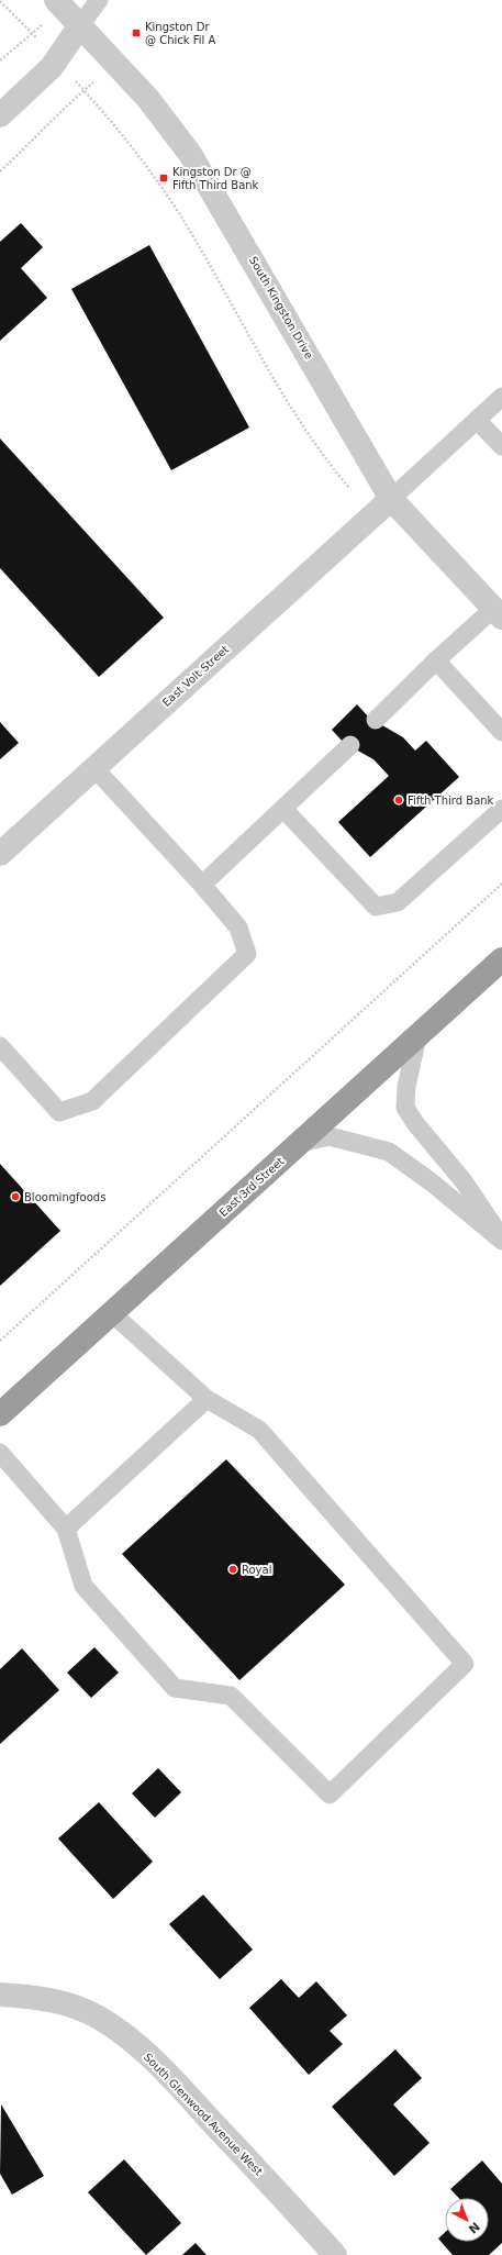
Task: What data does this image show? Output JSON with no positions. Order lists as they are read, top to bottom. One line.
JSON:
{"streets":{"highway":["East 3rd Street"],"street":["South Kingston Drive","East Volt Street","South Glenwood Avenue West"]},"crossings":[["South Kingston Drive","East Volt Street"]],"places":{"transit":["Kingston Dr @ Chick Fil A","Kingston Dr @ Fifth Third Bank"],"other":["Fifth Third Bank","Bloomingfoods","Royal"]},"north":"bottom right"}
